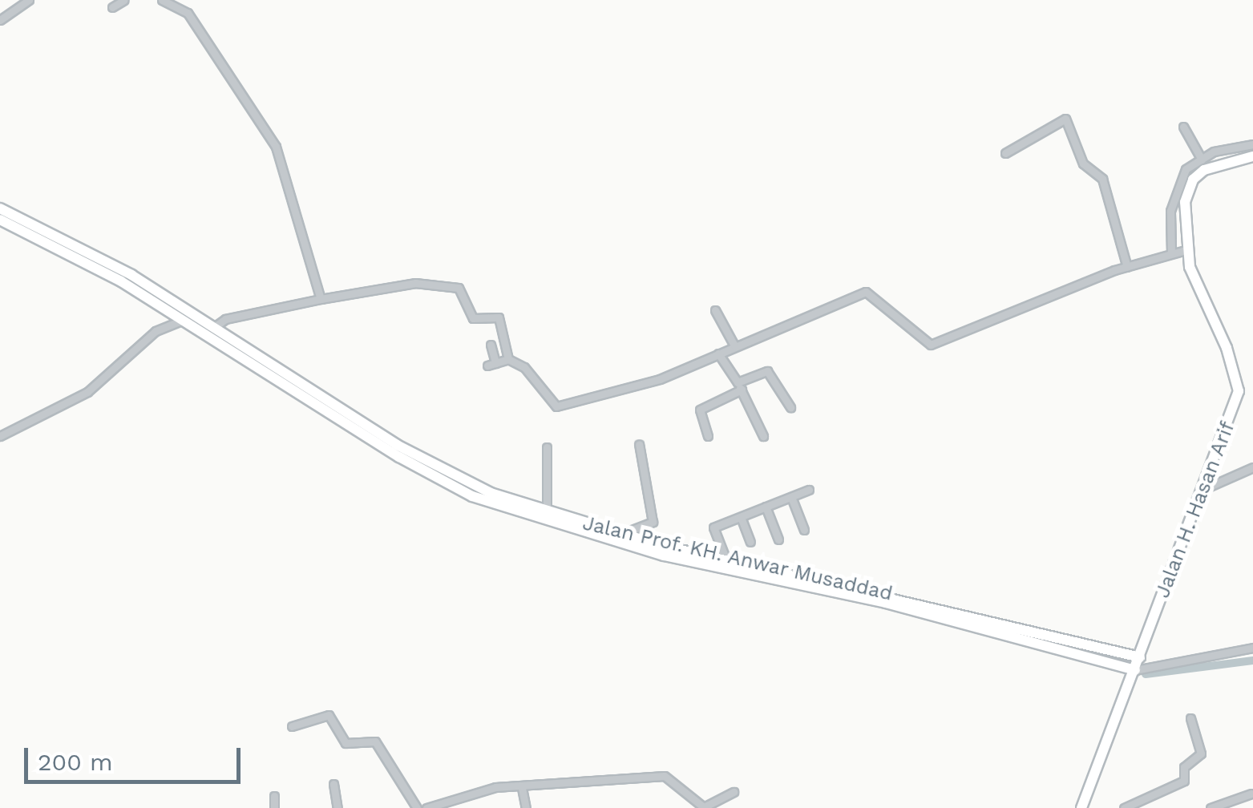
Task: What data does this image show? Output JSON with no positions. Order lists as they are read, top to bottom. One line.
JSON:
{"streets":{"street":["Jalan H. Hasan Arif","Jalan Prof. KH. Anwar Musaddad"]},"crossings":[["Jalan H. Hasan Arif","Jalan Prof. KH. Anwar Musaddad"]],"scale_bar":"200 m"}
